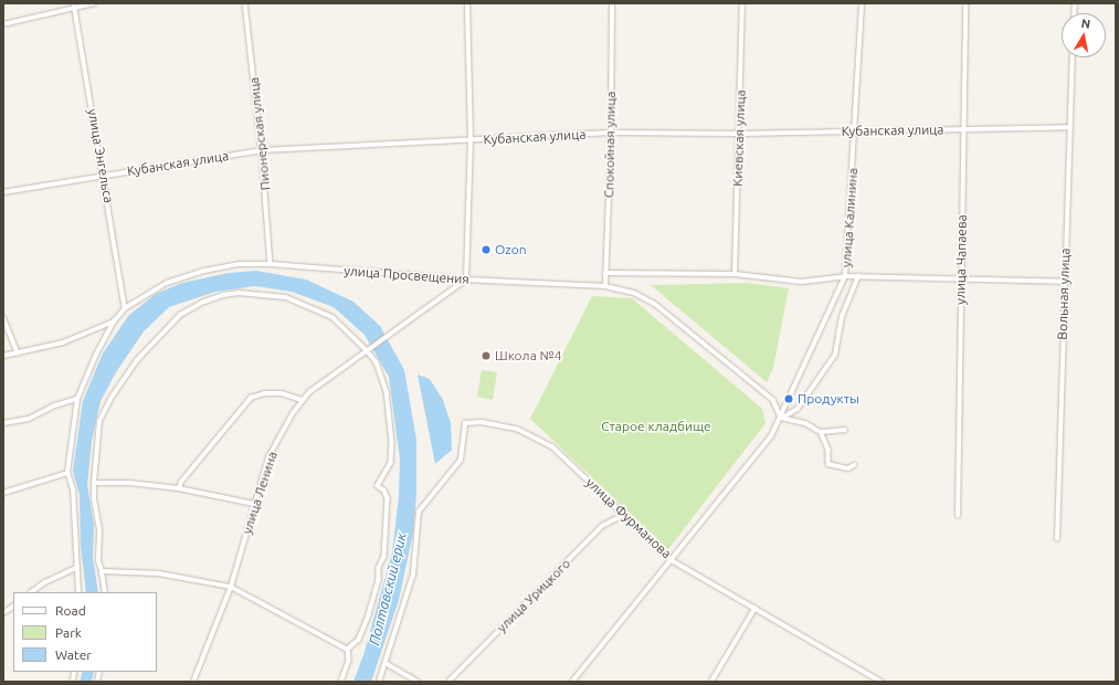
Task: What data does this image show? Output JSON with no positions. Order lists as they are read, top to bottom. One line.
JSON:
{"streets":{"street":["Кубанская улица","Пионерская улица","Киевская улица","Спокойная улица","улица Энгельса","улица Калинина","улица Чапаева","улица Просвещения","Вольная улица","улица Ленина","улица Фурманова","улица Урицкого"]},"crossings":[["Кубанская улица","Пионерская улица"],["Кубанская улица","Киевская улица"],["Кубанская улица","Спокойная улица"],["Кубанская улица","улица Энгельса"],["Кубанская улица","улица Калинина"],["Кубанская улица","улица Чапаева"],["Кубанская улица","Вольная улица"],["Пионерская улица","улица Просвещения"],["Спокойная улица","улица Просвещения"],["улица Энгельса","улица Просвещения"],["улица Калинина","улица Просвещения"],["улица Калинина","улица Фурманова"],["улица Просвещения","улица Ленина"],["улица Фурманова","улица Урицкого"]],"water":["Полтавский ерик"],"parks":["Старое кладбище"],"places":["Ozon","Школа №4","Продукты"],"legend":["Road","Park","Water"],"north":"top"}
